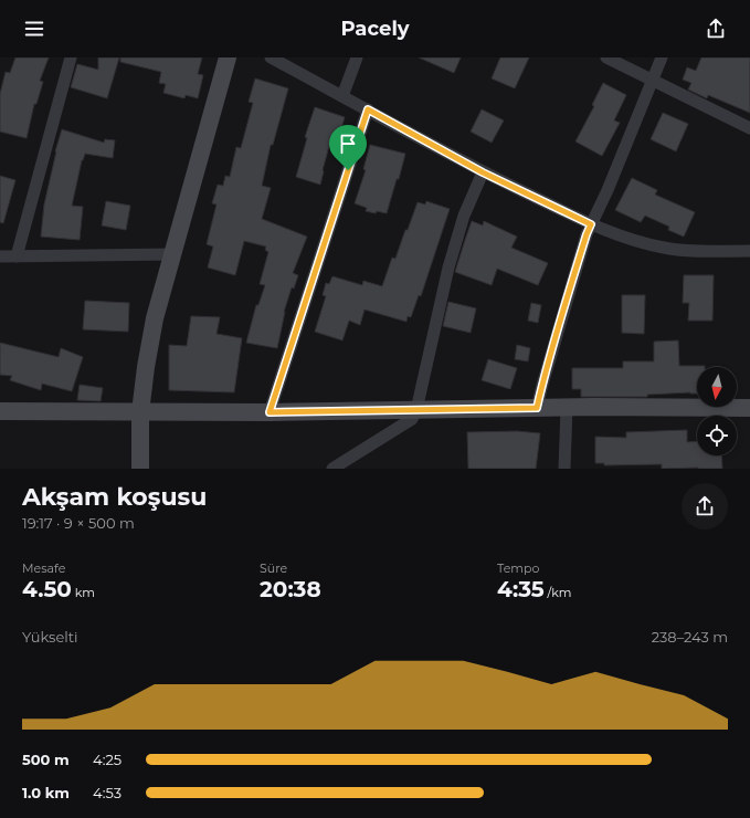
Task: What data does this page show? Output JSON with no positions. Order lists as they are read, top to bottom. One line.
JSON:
{"north":"bottom","page":{"header":"Pacely","heading":["Akşam koşusu","19:17 · 9 × 500 m"],"stats":[["Mesafe","4.50 km"],["Süre","20:38"],["Tempo","4:35 /km"]],"chart":["Yükselti","238–243 m"],"list":[{"name":"500 m","note":"4:25"},{"name":"1.0 km","note":"4:53"}]}}
